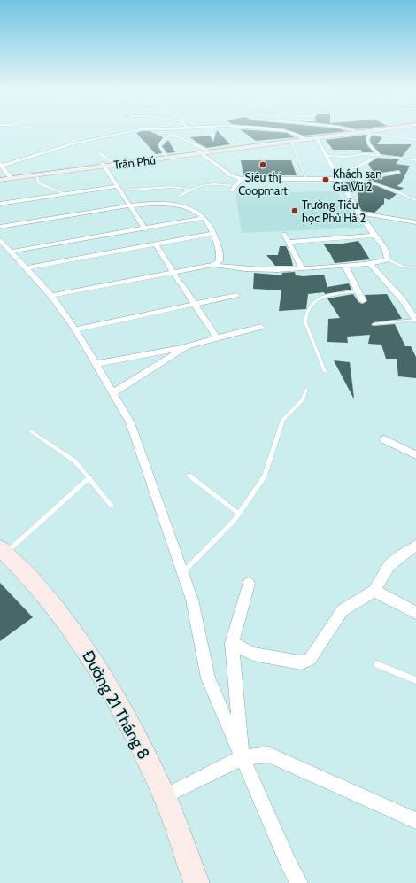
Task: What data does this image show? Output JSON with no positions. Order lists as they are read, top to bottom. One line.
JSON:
{"streets":{"main road":["Trần Phú","Đường 21 Tháng 8"]},"places":["Siêu thị Coopmart","Khách sạn Gia Vũ 2","Trường Tiểu học Phủ Hà 2"]}
